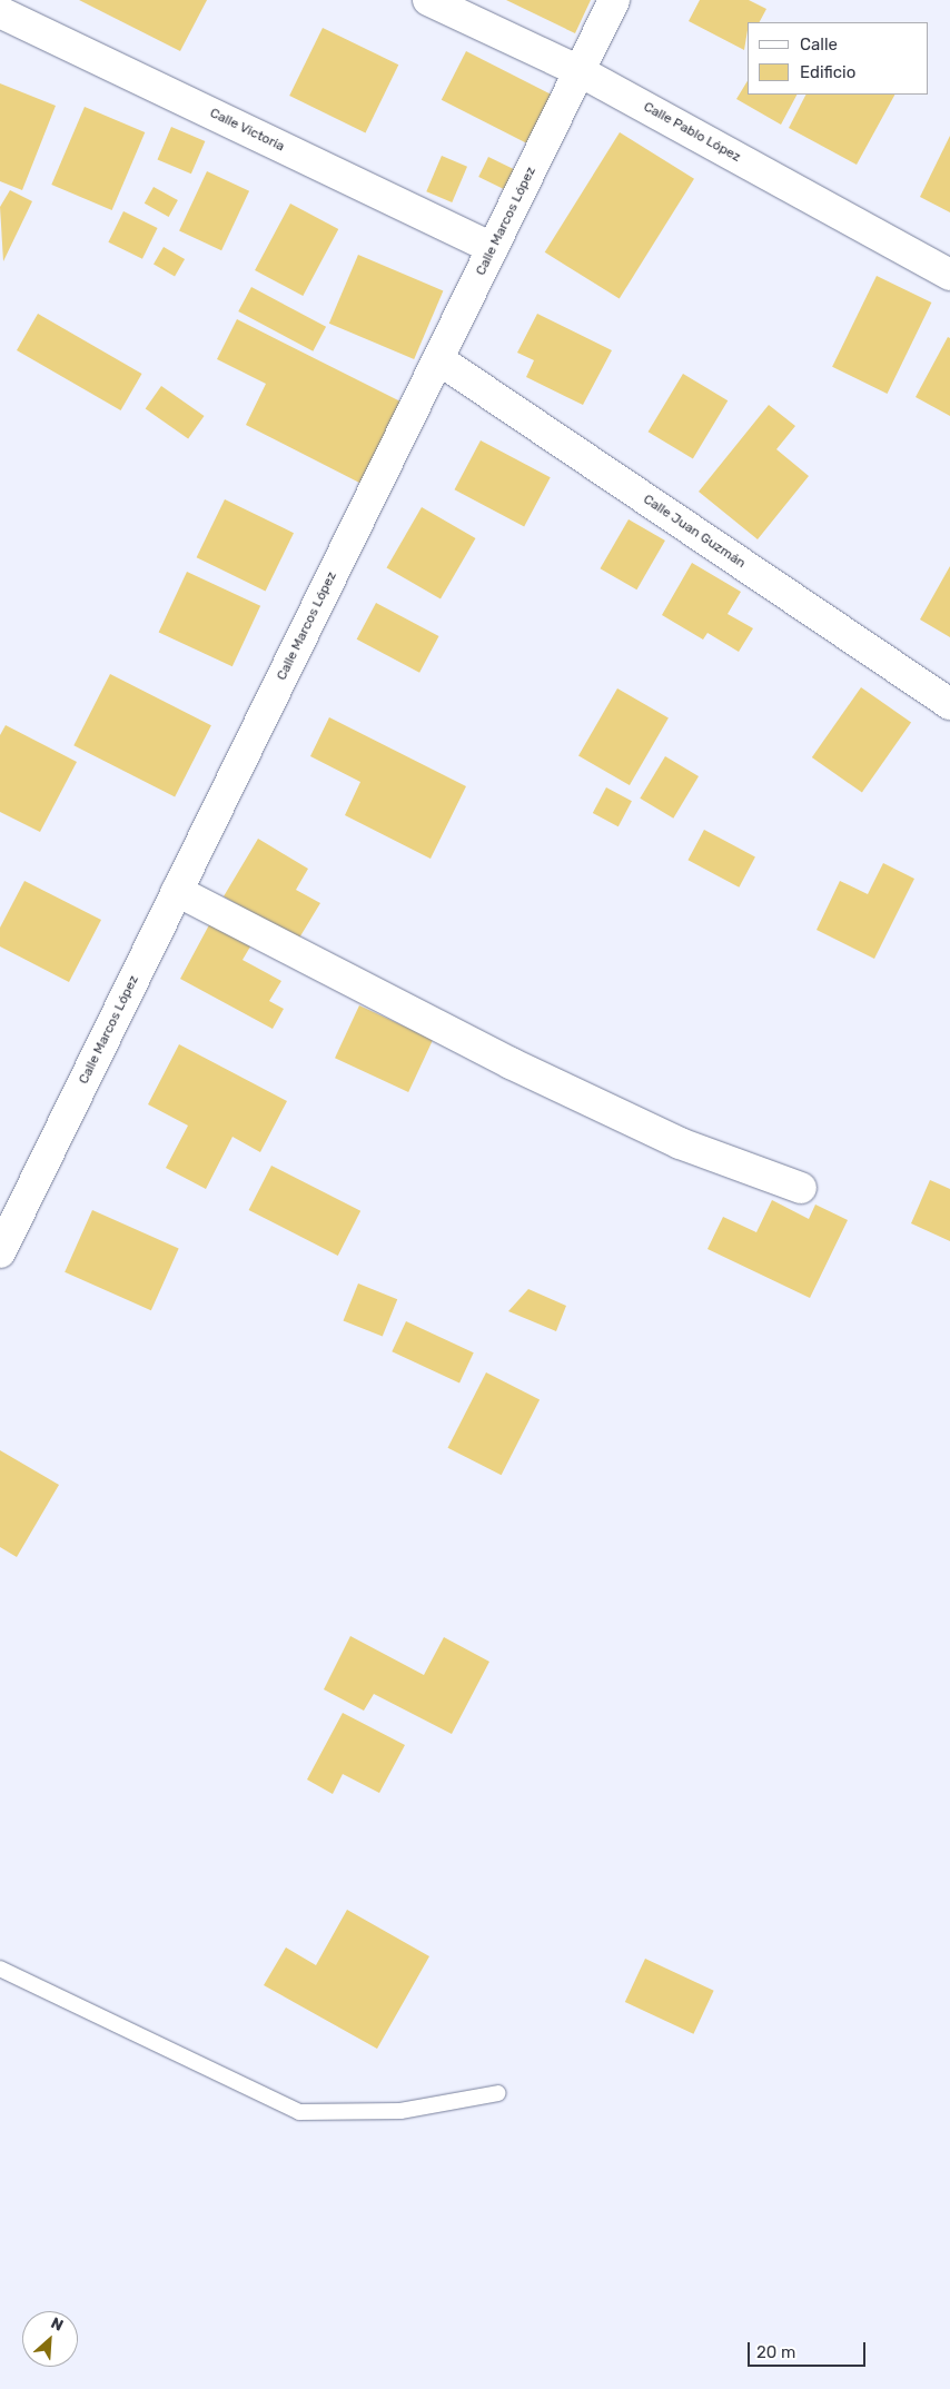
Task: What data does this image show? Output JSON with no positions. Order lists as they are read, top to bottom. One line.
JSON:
{"streets":{"street":["Calle Victoria","Calle Pablo López","Calle Marcos López","Calle Juan Guzmán"]},"crossings":[["Calle Victoria","Calle Marcos López"],["Calle Pablo López","Calle Marcos López"],["Calle Marcos López","Calle Juan Guzmán"]],"legend":["Calle","Edificio"],"scale_bar":"20 m","north":"top right"}
